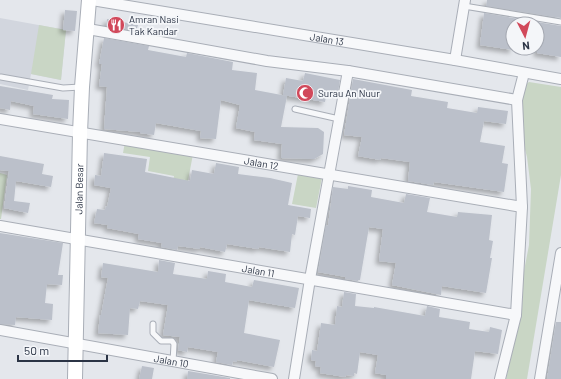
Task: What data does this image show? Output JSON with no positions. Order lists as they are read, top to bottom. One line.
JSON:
{"streets":{"main road":["Jalan Besar"],"street":["Jalan 13","Jalan 12","Jalan 11","Jalan 10"]},"crossings":[["Jalan 13","Jalan Besar"],["Jalan 12","Jalan Besar"],["Jalan Besar","Jalan 11"],["Jalan Besar","Jalan 10"]],"places":{"restaurant":["Amran Nasi Tak Kandar"],"mosque":["Surau An Nuur"]},"scale_bar":"50 m","north":"bottom"}
